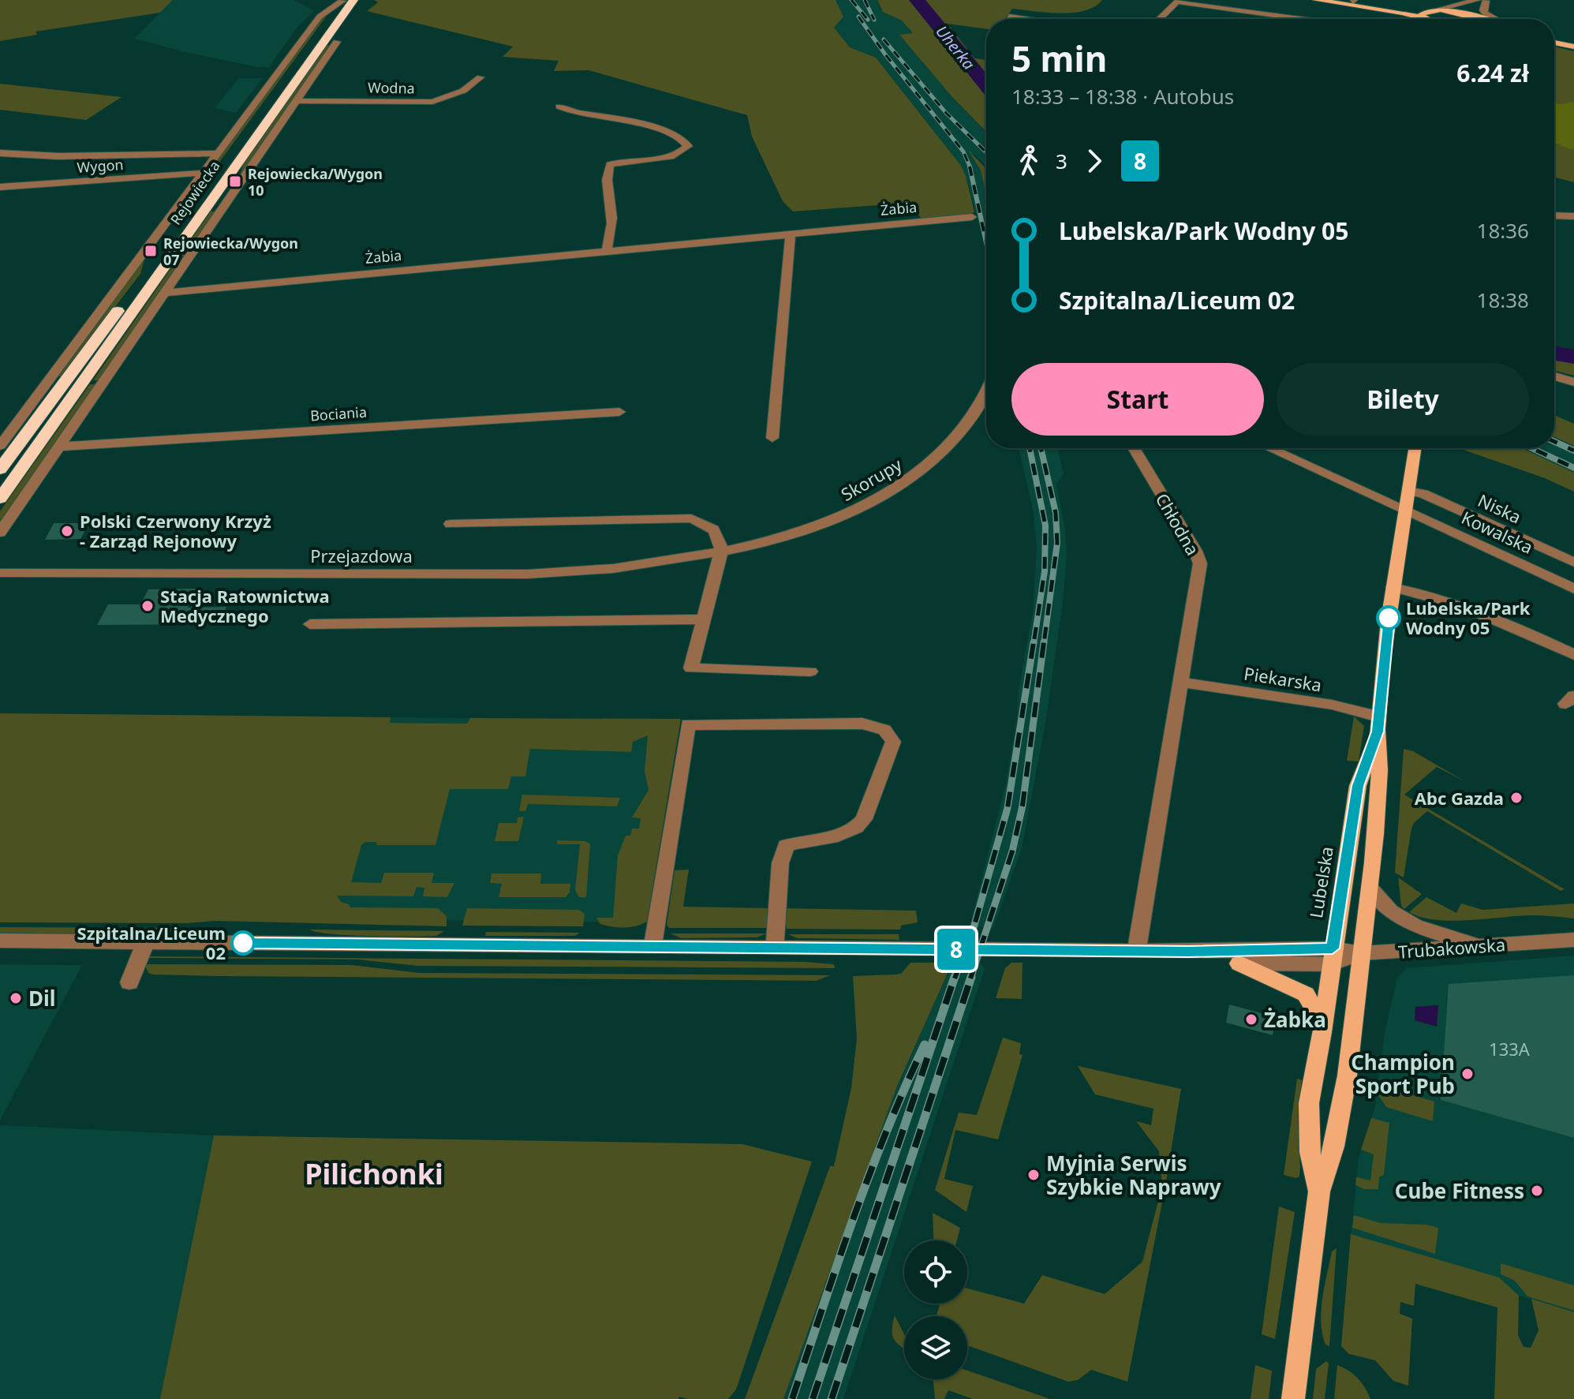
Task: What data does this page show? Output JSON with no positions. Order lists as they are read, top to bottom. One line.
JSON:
{"streets":{"highway":["Rejowiecka"],"main road":["Lubelska"],"street":["Wodna","Wygon","Żabia","Bociania","Skorupy","Niska","Chłodna","Kowalska","Przejazdowa","Piekarska","Trubakowska"]},"crossings":[["Skorupy","Przejazdowa"],["Niska","Lubelska"],["Chłodna","Piekarska"],["Kowalska","Lubelska"],["Piekarska","Lubelska"],["Lubelska","Trubakowska"]],"districts":["Pilichonki"],"water":["Uherka"],"places":{"transit":["Rejowiecka/Wygon 10","Rejowiecka/Wygon 07"],"other":["Polski Czerwony Krzyż - Zarząd Rejonowy","Stacja Ratownictwa Medycznego","Lubelska/Park Wodny 05","Abc Gazda","Szpitalna/Liceum 02","Dil","Żabka","Champion Sport Pub","Myjnia Serwis Szybkie Naprawy","Cube Fitness"]},"lines":["bus line 8"],"house_numbers":["133A"],"page":{"on_map":"8","heading":["5 min","18:33 – 18:38 · Autobus","6.24 zł"],"legs":["3","8"],"list":[{"name":"Lubelska/Park Wodny 05","value":"18:36"},{"name":"Szpitalna/Liceum 02","value":"18:38"}],"buttons":["Start","Bilety"]}}
